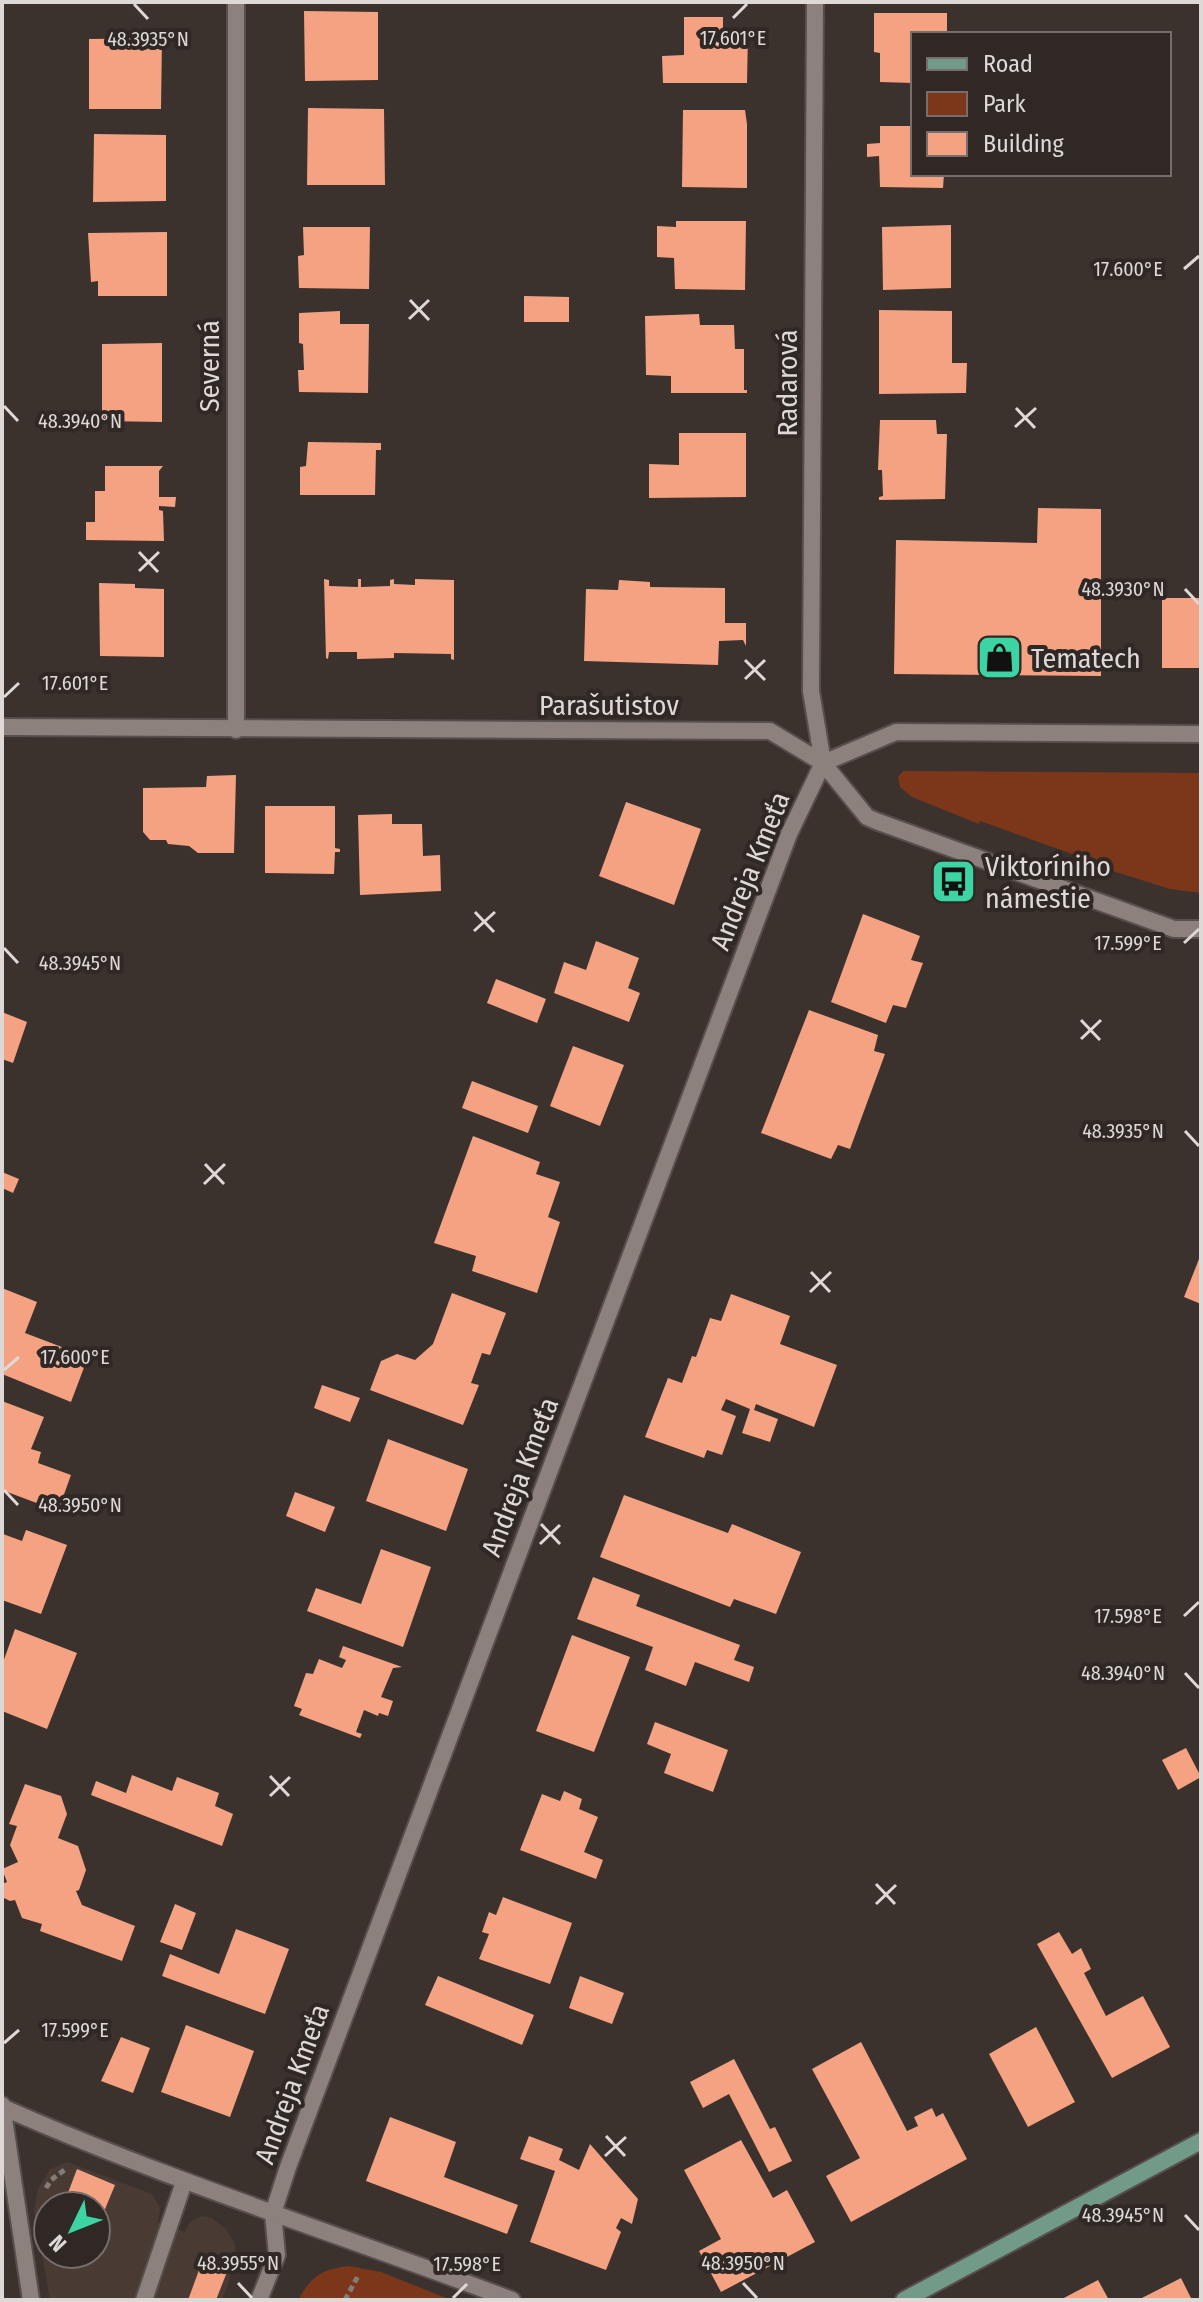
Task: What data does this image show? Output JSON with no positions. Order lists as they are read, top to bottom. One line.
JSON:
{"streets":{"street":["Severná","Radarová","Parašutistov","Andreja Kmeťa"]},"crossings":[["Severná","Parašutistov"],["Radarová","Parašutistov"],["Radarová","Andreja Kmeťa"],["Parašutistov","Andreja Kmeťa"]],"places":{"shop":["Tematech"],"bus stop":["Viktoríniho námestie"]},"legend":["Road","Park","Building"],"north":"bottom left","coordinates":["17.601°E","48.3935°N","17.600°E","48.3940°N","48.3930°N","17.599°E","48.3945°N","48.3950°N","17.598°E","48.3955°N"]}
